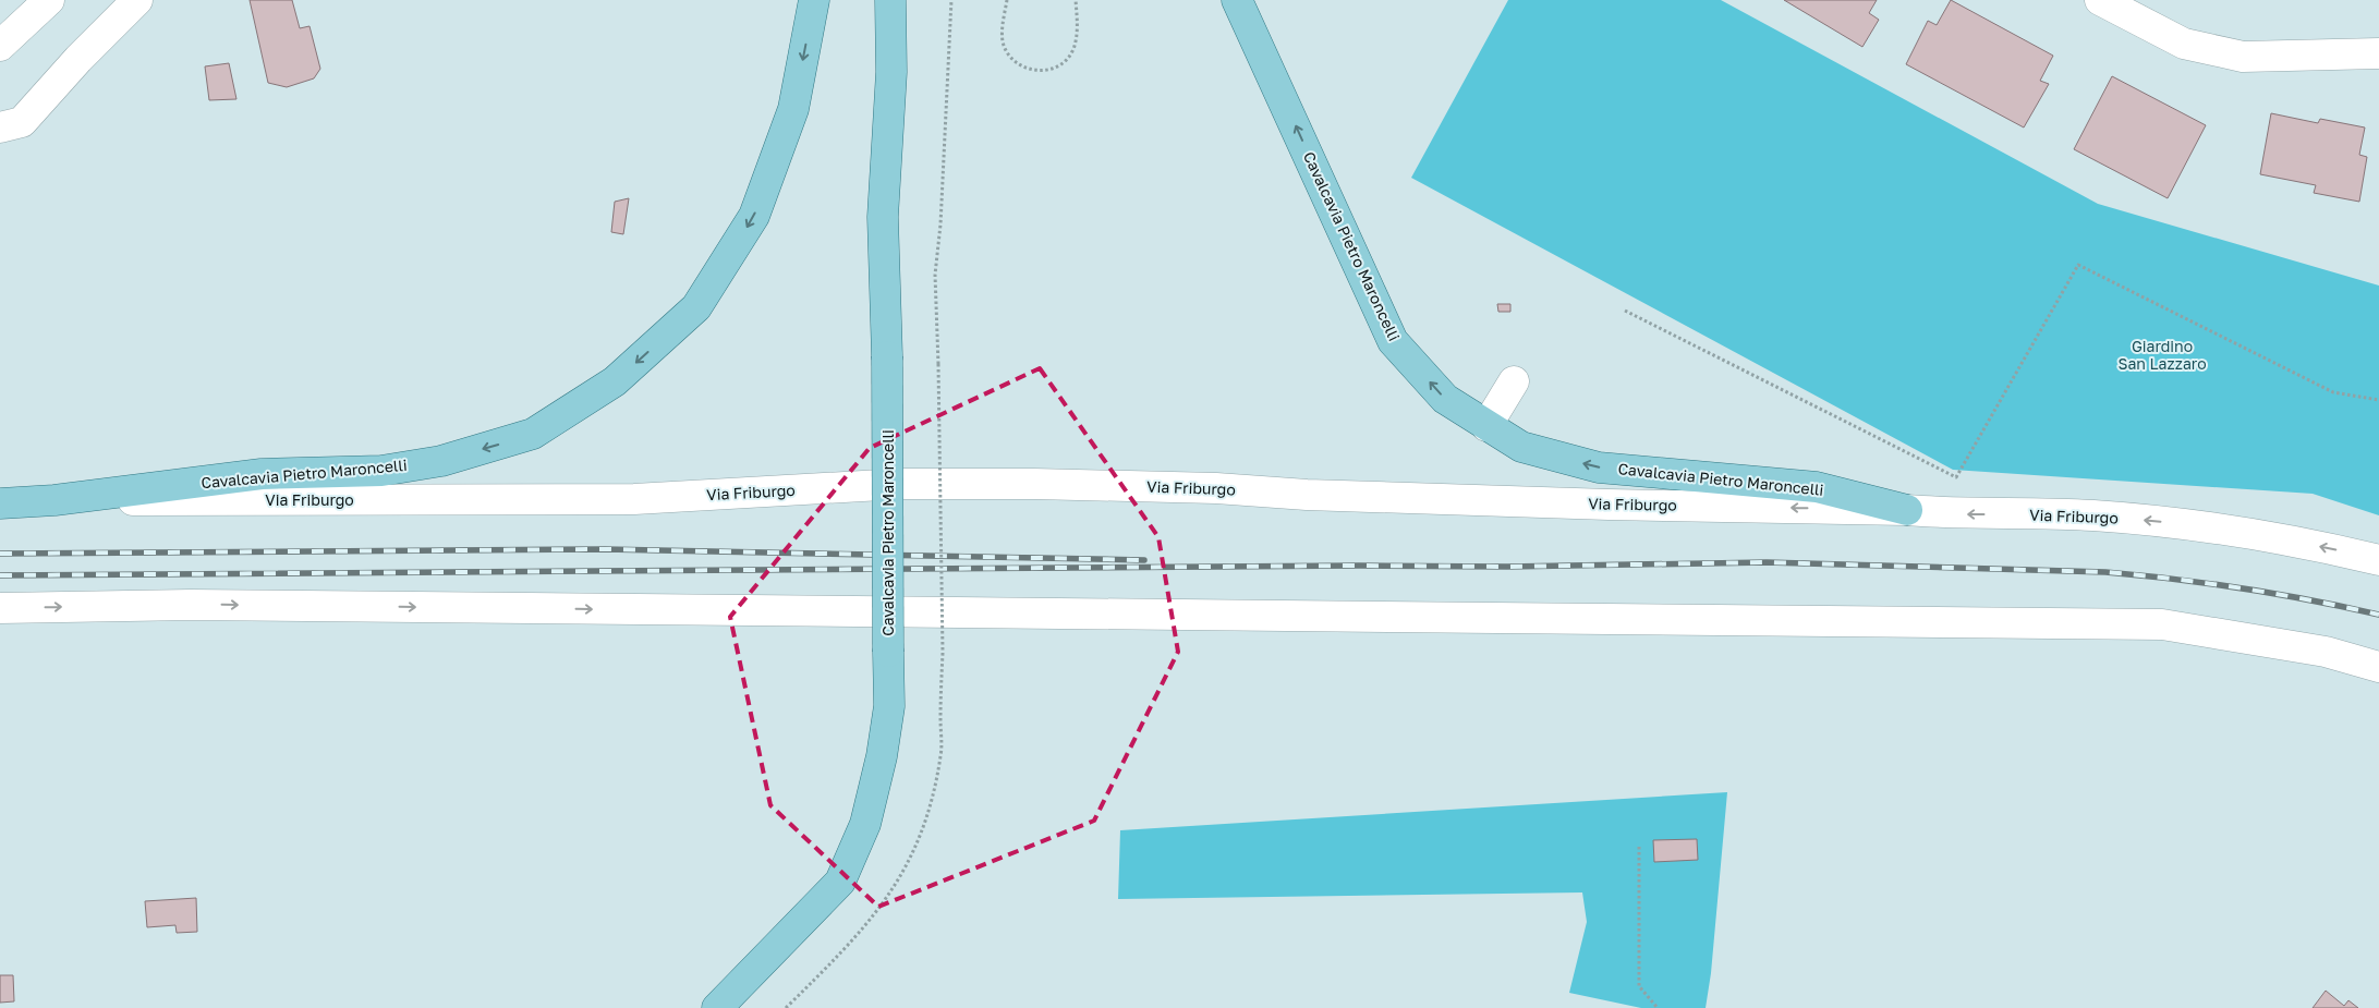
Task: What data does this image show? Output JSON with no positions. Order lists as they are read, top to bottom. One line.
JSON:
{"streets":{"main road":["Cavalcavia Pietro Maroncelli","Via Friburgo"]},"crossings":[["Cavalcavia Pietro Maroncelli","Via Friburgo"]],"one_way":["Via Friburgo"],"parks":["Giardino San Lazzaro"]}
